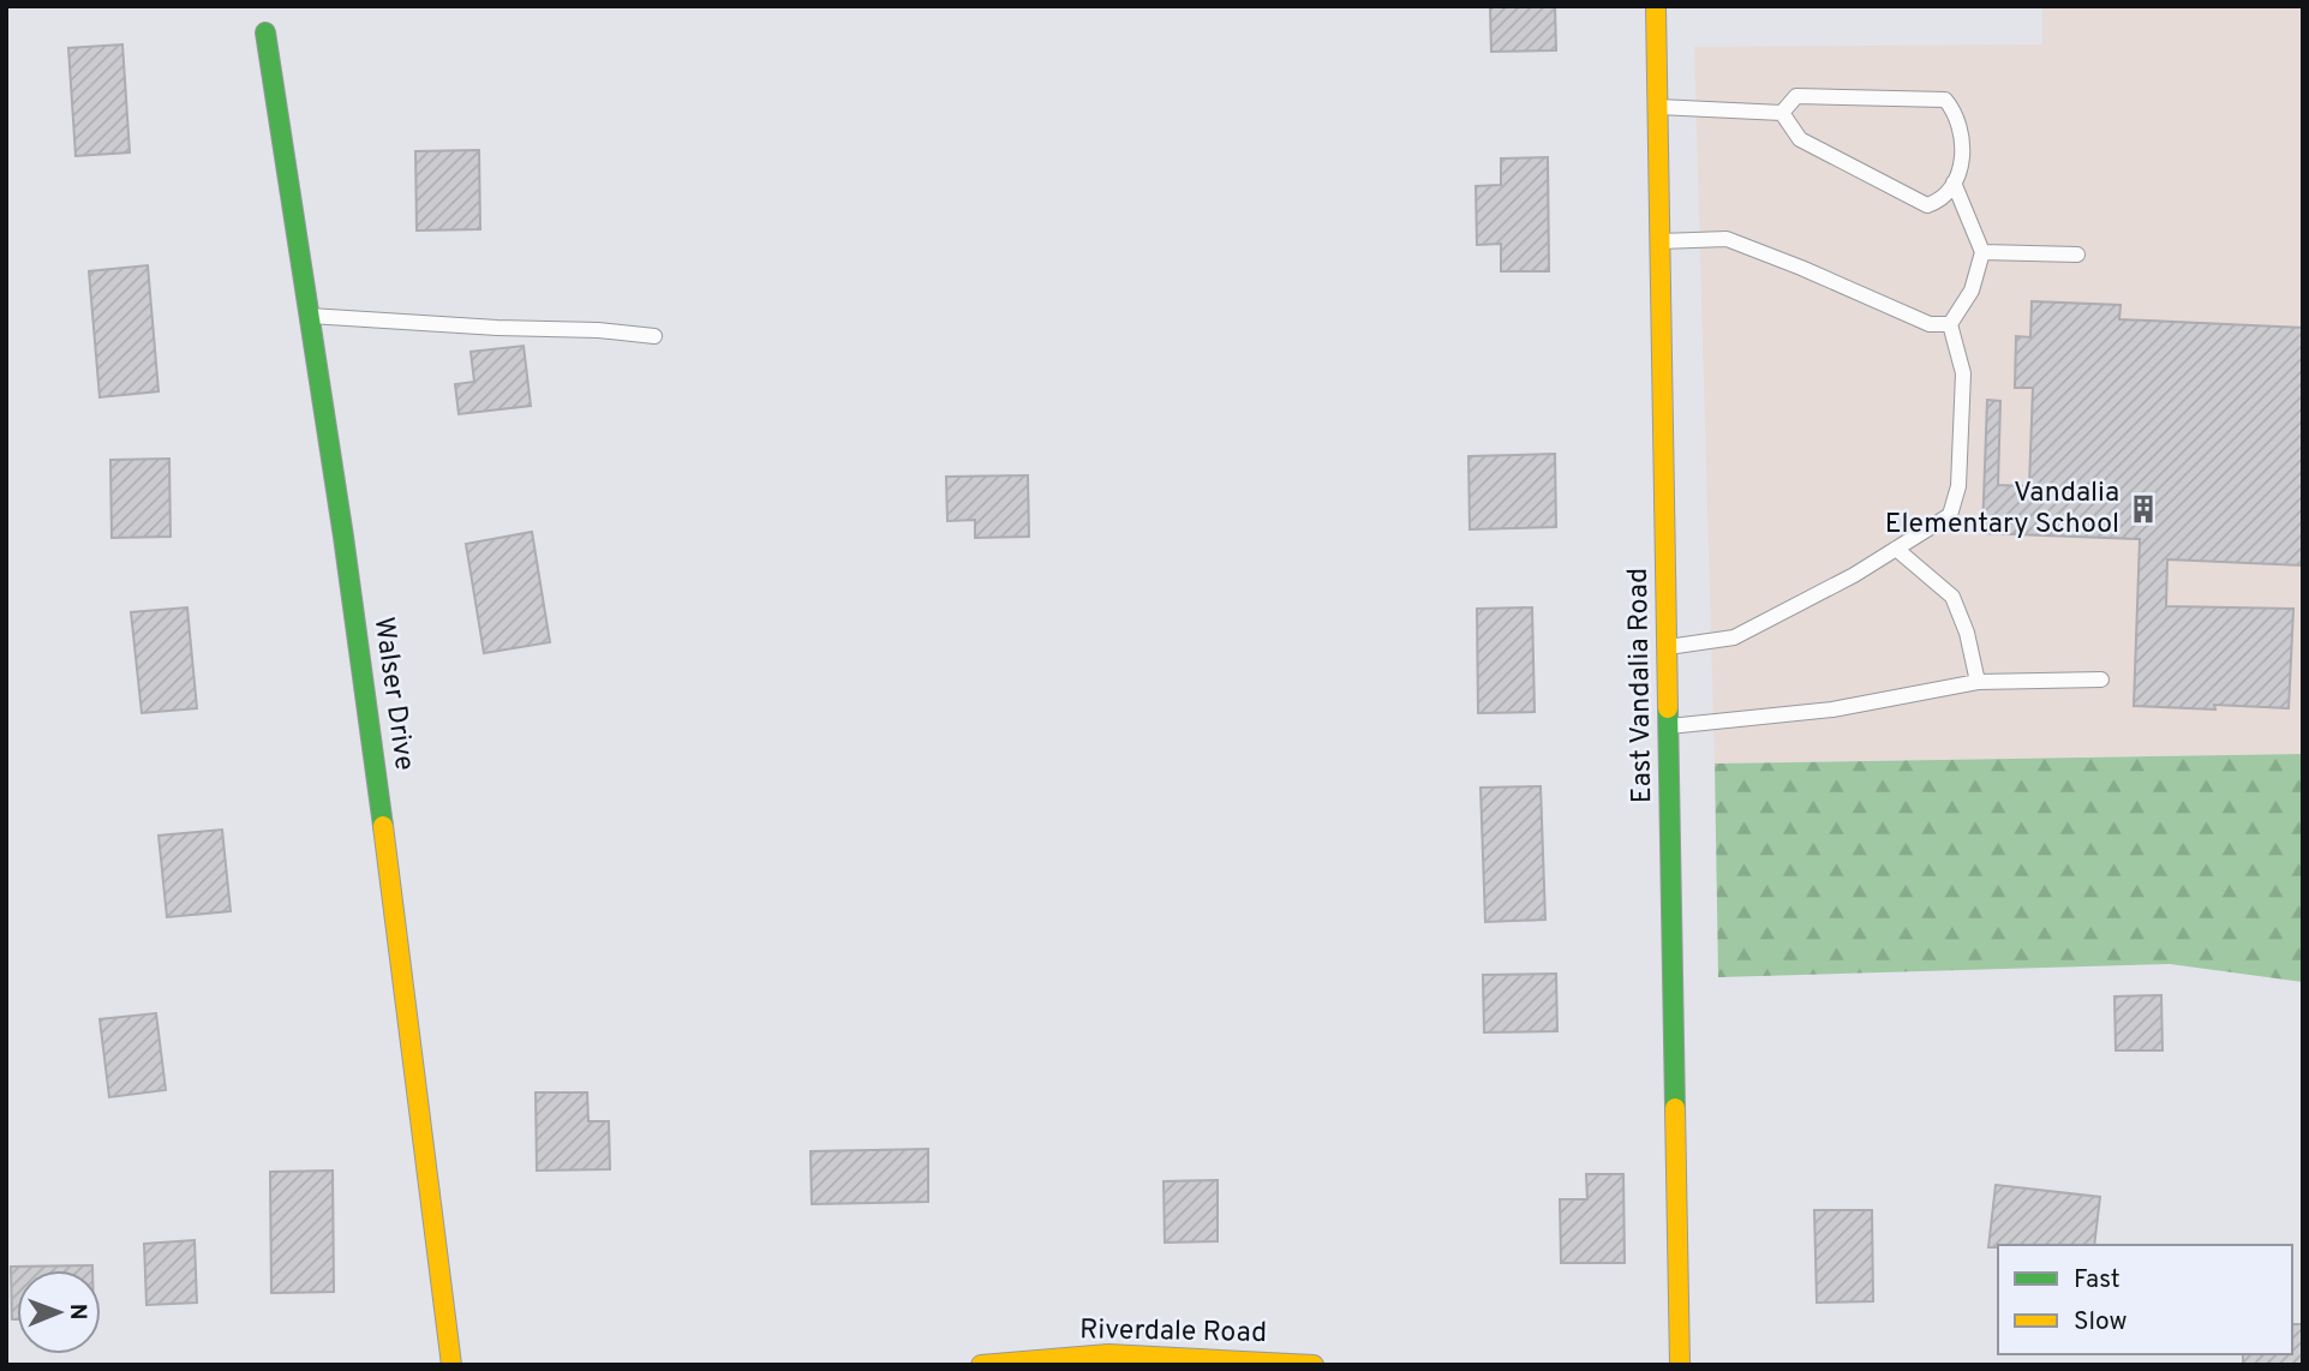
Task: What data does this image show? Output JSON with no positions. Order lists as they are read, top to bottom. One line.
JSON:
{"streets":{"street":["East Vandalia Road","Walser Drive","Riverdale Road"]},"places":{"building":["Vandalia Elementary School"]},"legend":["Fast","Slow"],"north":"right"}
